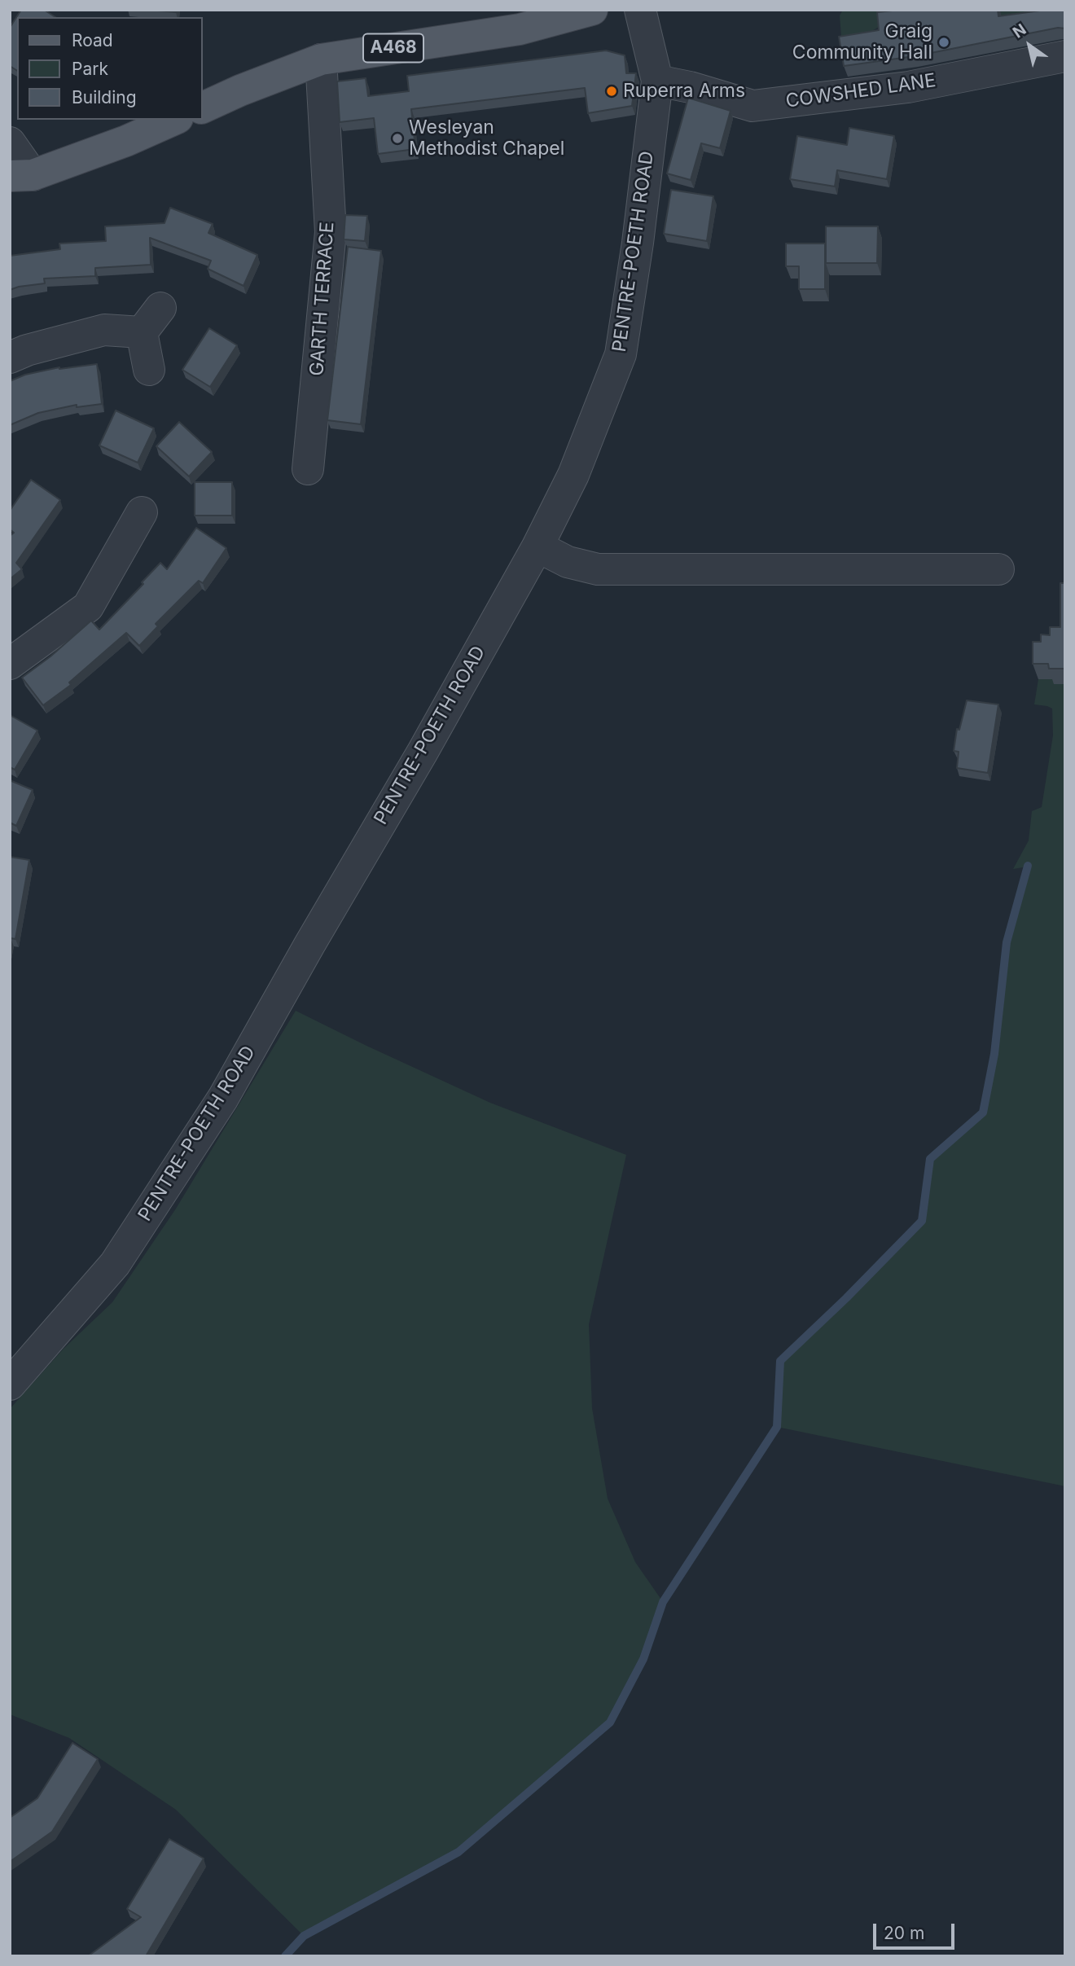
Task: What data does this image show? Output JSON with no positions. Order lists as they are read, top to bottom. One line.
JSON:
{"streets":{"main road":["A468"],"street":["COWSHED LANE","PENTRE-POETH ROAD","GARTH TERRACE"]},"crossings":[["A468","GARTH TERRACE"],["COWSHED LANE","PENTRE-POETH ROAD"]],"places":["Graig Community Hall","Ruperra Arms","Wesleyan Methodist Chapel"],"legend":["Road","Park","Building"],"scale_bar":"20 m","north":"top left"}
